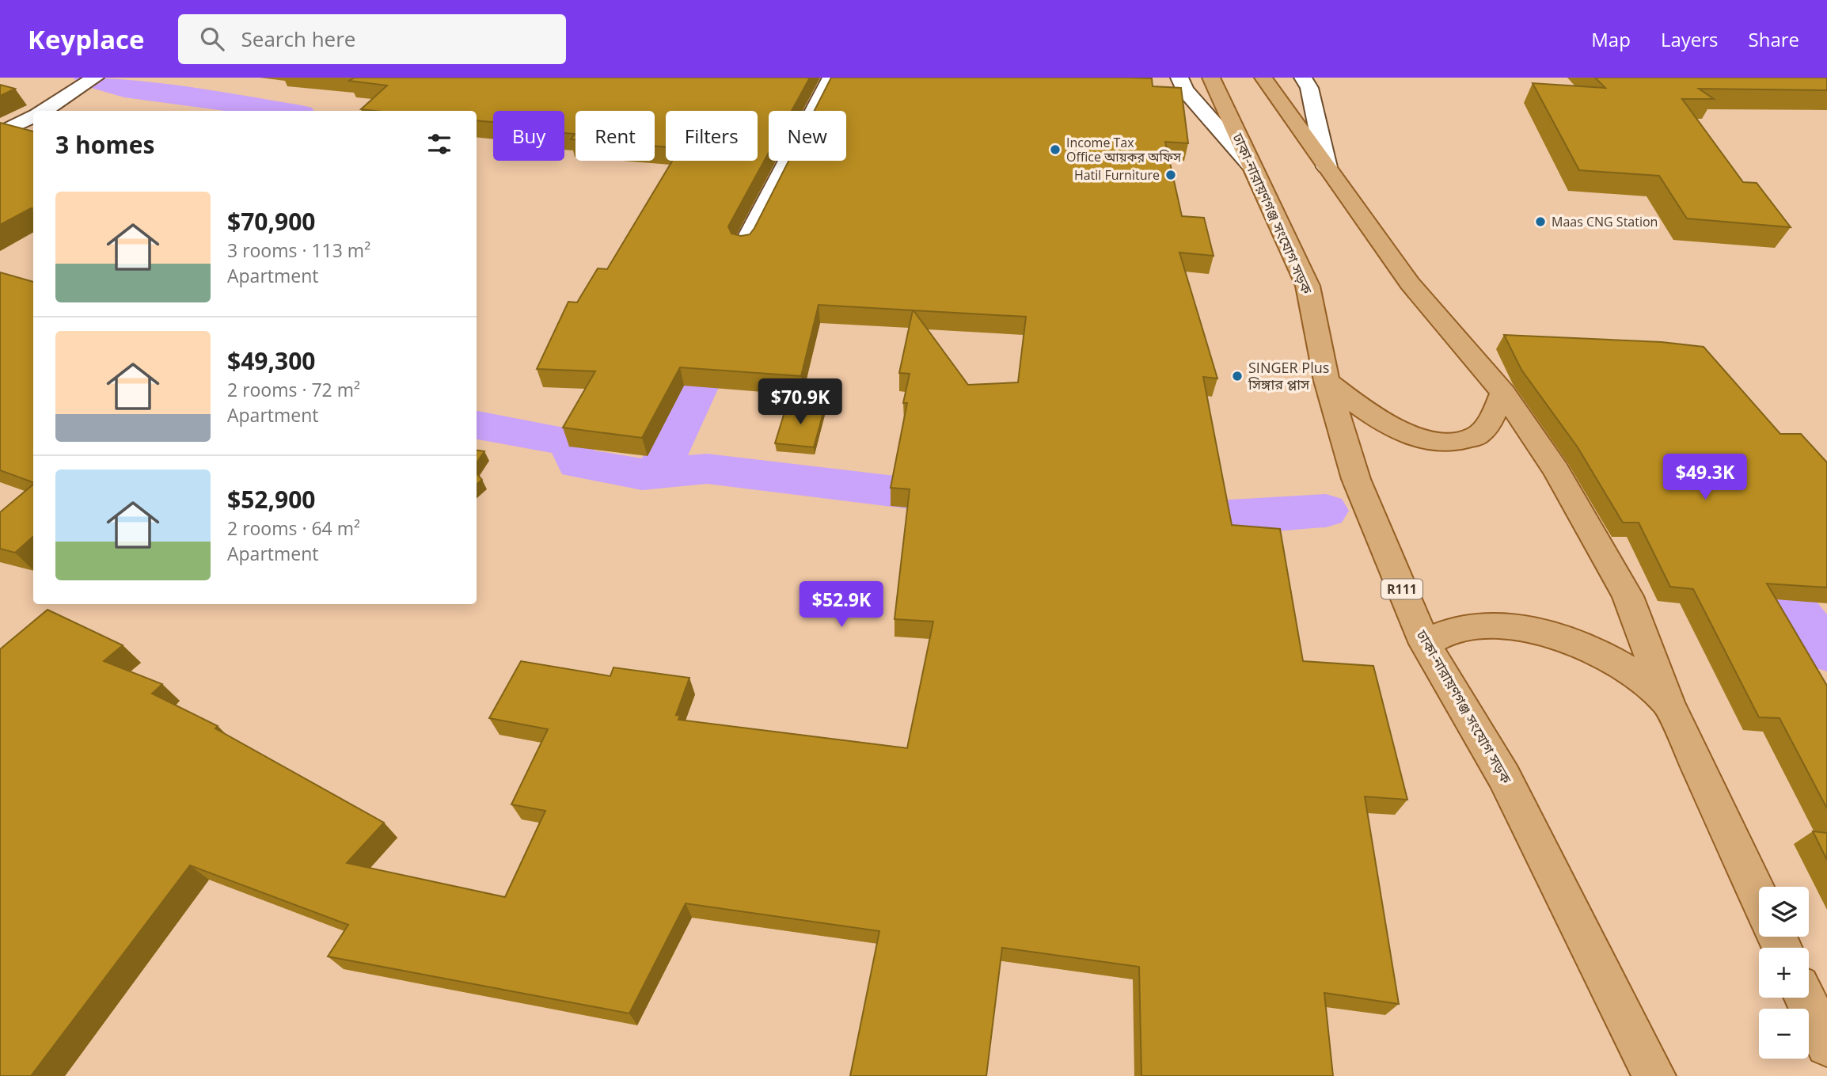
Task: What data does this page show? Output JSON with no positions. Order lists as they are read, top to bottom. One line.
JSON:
{"streets":{"main road":["ঢাকা-নারায়ণগঞ্জ সংযোগ সড়ক","R111"]},"places":["Income Tax Office আয়কর অফিস","Hatil Furniture","Maas CNG Station","SINGER Plus সিঙ্গার প্লাস"],"page":{"header":"Keyplace","search":"Search here","nav":["Map","Layers","Share"],"chip":["Buy","Rent","Filters","New"],"heading":"3 homes","list":[{"name":"$70,900","note":"3 rooms · 113 m² · Apartment"},{"name":"$49,300","note":"2 rooms · 72 m² · Apartment"},{"name":"$52,900","note":"2 rooms · 64 m² · Apartment"}],"price":["$70.9K","$49.3K","$52.9K"],"map_buttons":["+","−"]}}
